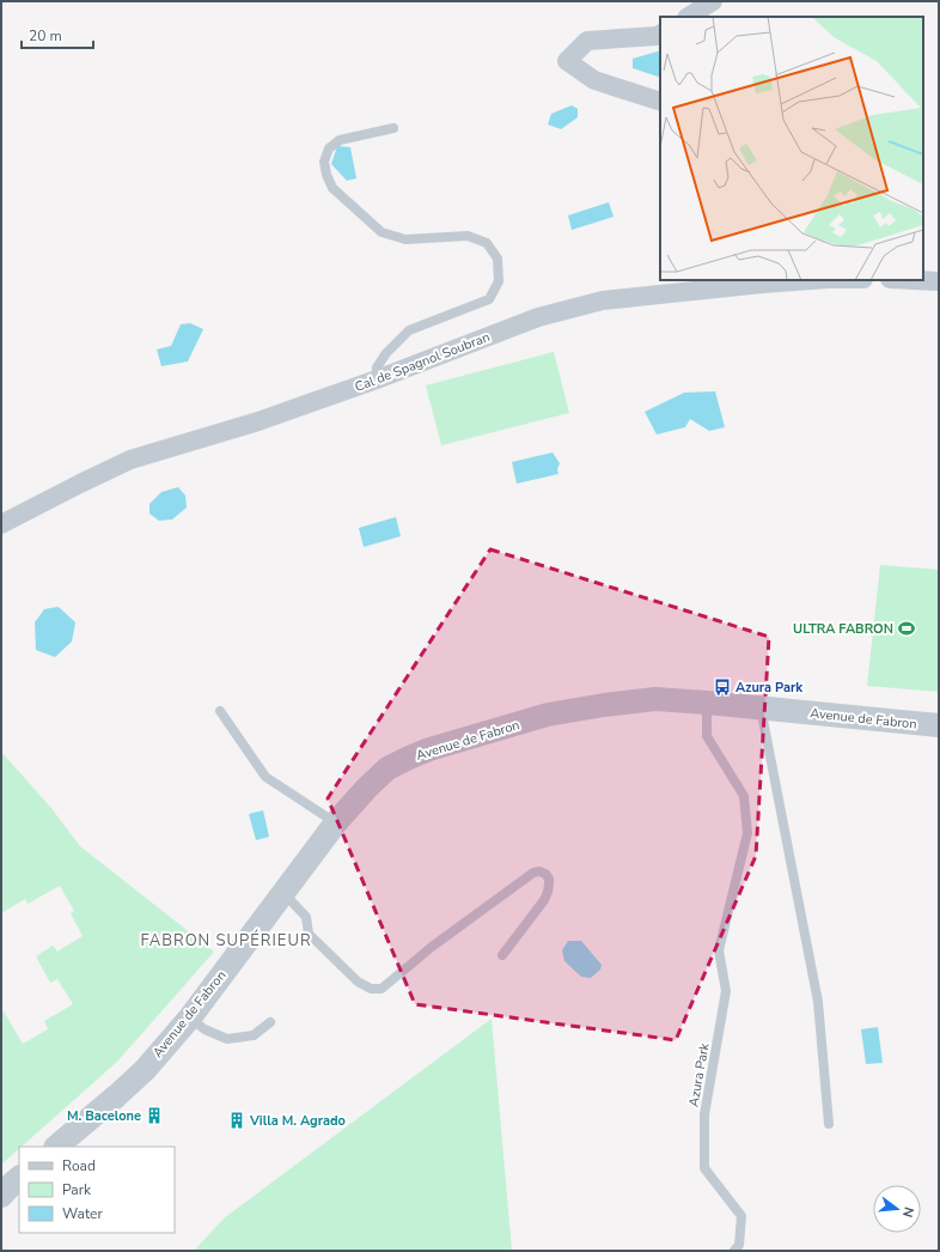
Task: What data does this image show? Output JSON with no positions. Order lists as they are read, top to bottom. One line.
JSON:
{"streets":{"street":["Cal de Spagnol Soubran","Avenue de Fabron"],"lane":["Azura Park"]},"crossings":[["Avenue de Fabron","Azura Park"]],"districts":["FABRON SUPÉRIEUR"],"places":{"sports":["ULTRA FABRON"],"bus stop":["Azura Park"],"building":["M. Bacelone","Villa M. Agrado"]},"legend":["Road","Park","Water"],"scale_bar":"20 m","north":"right"}
